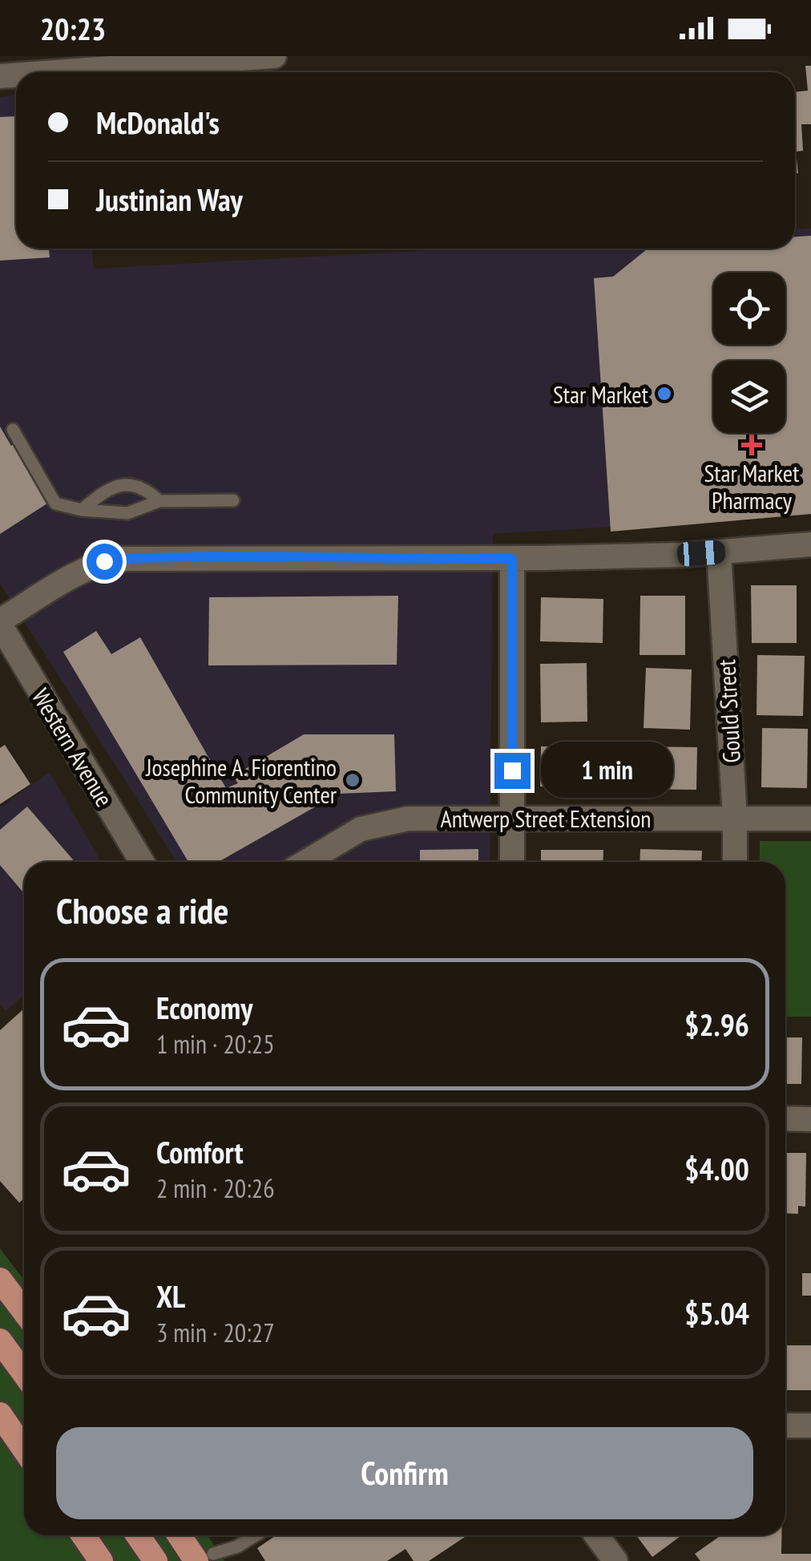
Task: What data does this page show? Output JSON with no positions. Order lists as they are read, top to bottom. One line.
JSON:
{"streets":{"street":["Gould Street","Western Avenue","Antwerp Street Extension"]},"crossings":[["Gould Street","Antwerp Street Extension"]],"places":{"other":["Star Market","Josephine A. Fiorentino Community Center"],"health":["Star Market Pharmacy"]},"page":{"status":"20:23","banner":["McDonald's","Justinian Way"],"bubble":"1 min","heading":"Choose a ride","list":[{"name":"Economy","note":"1 min · 20:25","value":"$2.96"},{"name":"Comfort","note":"2 min · 20:26","value":"$4.00"},{"name":"XL","note":"3 min · 20:27","value":"$5.04"}],"buttons":"Confirm"}}
